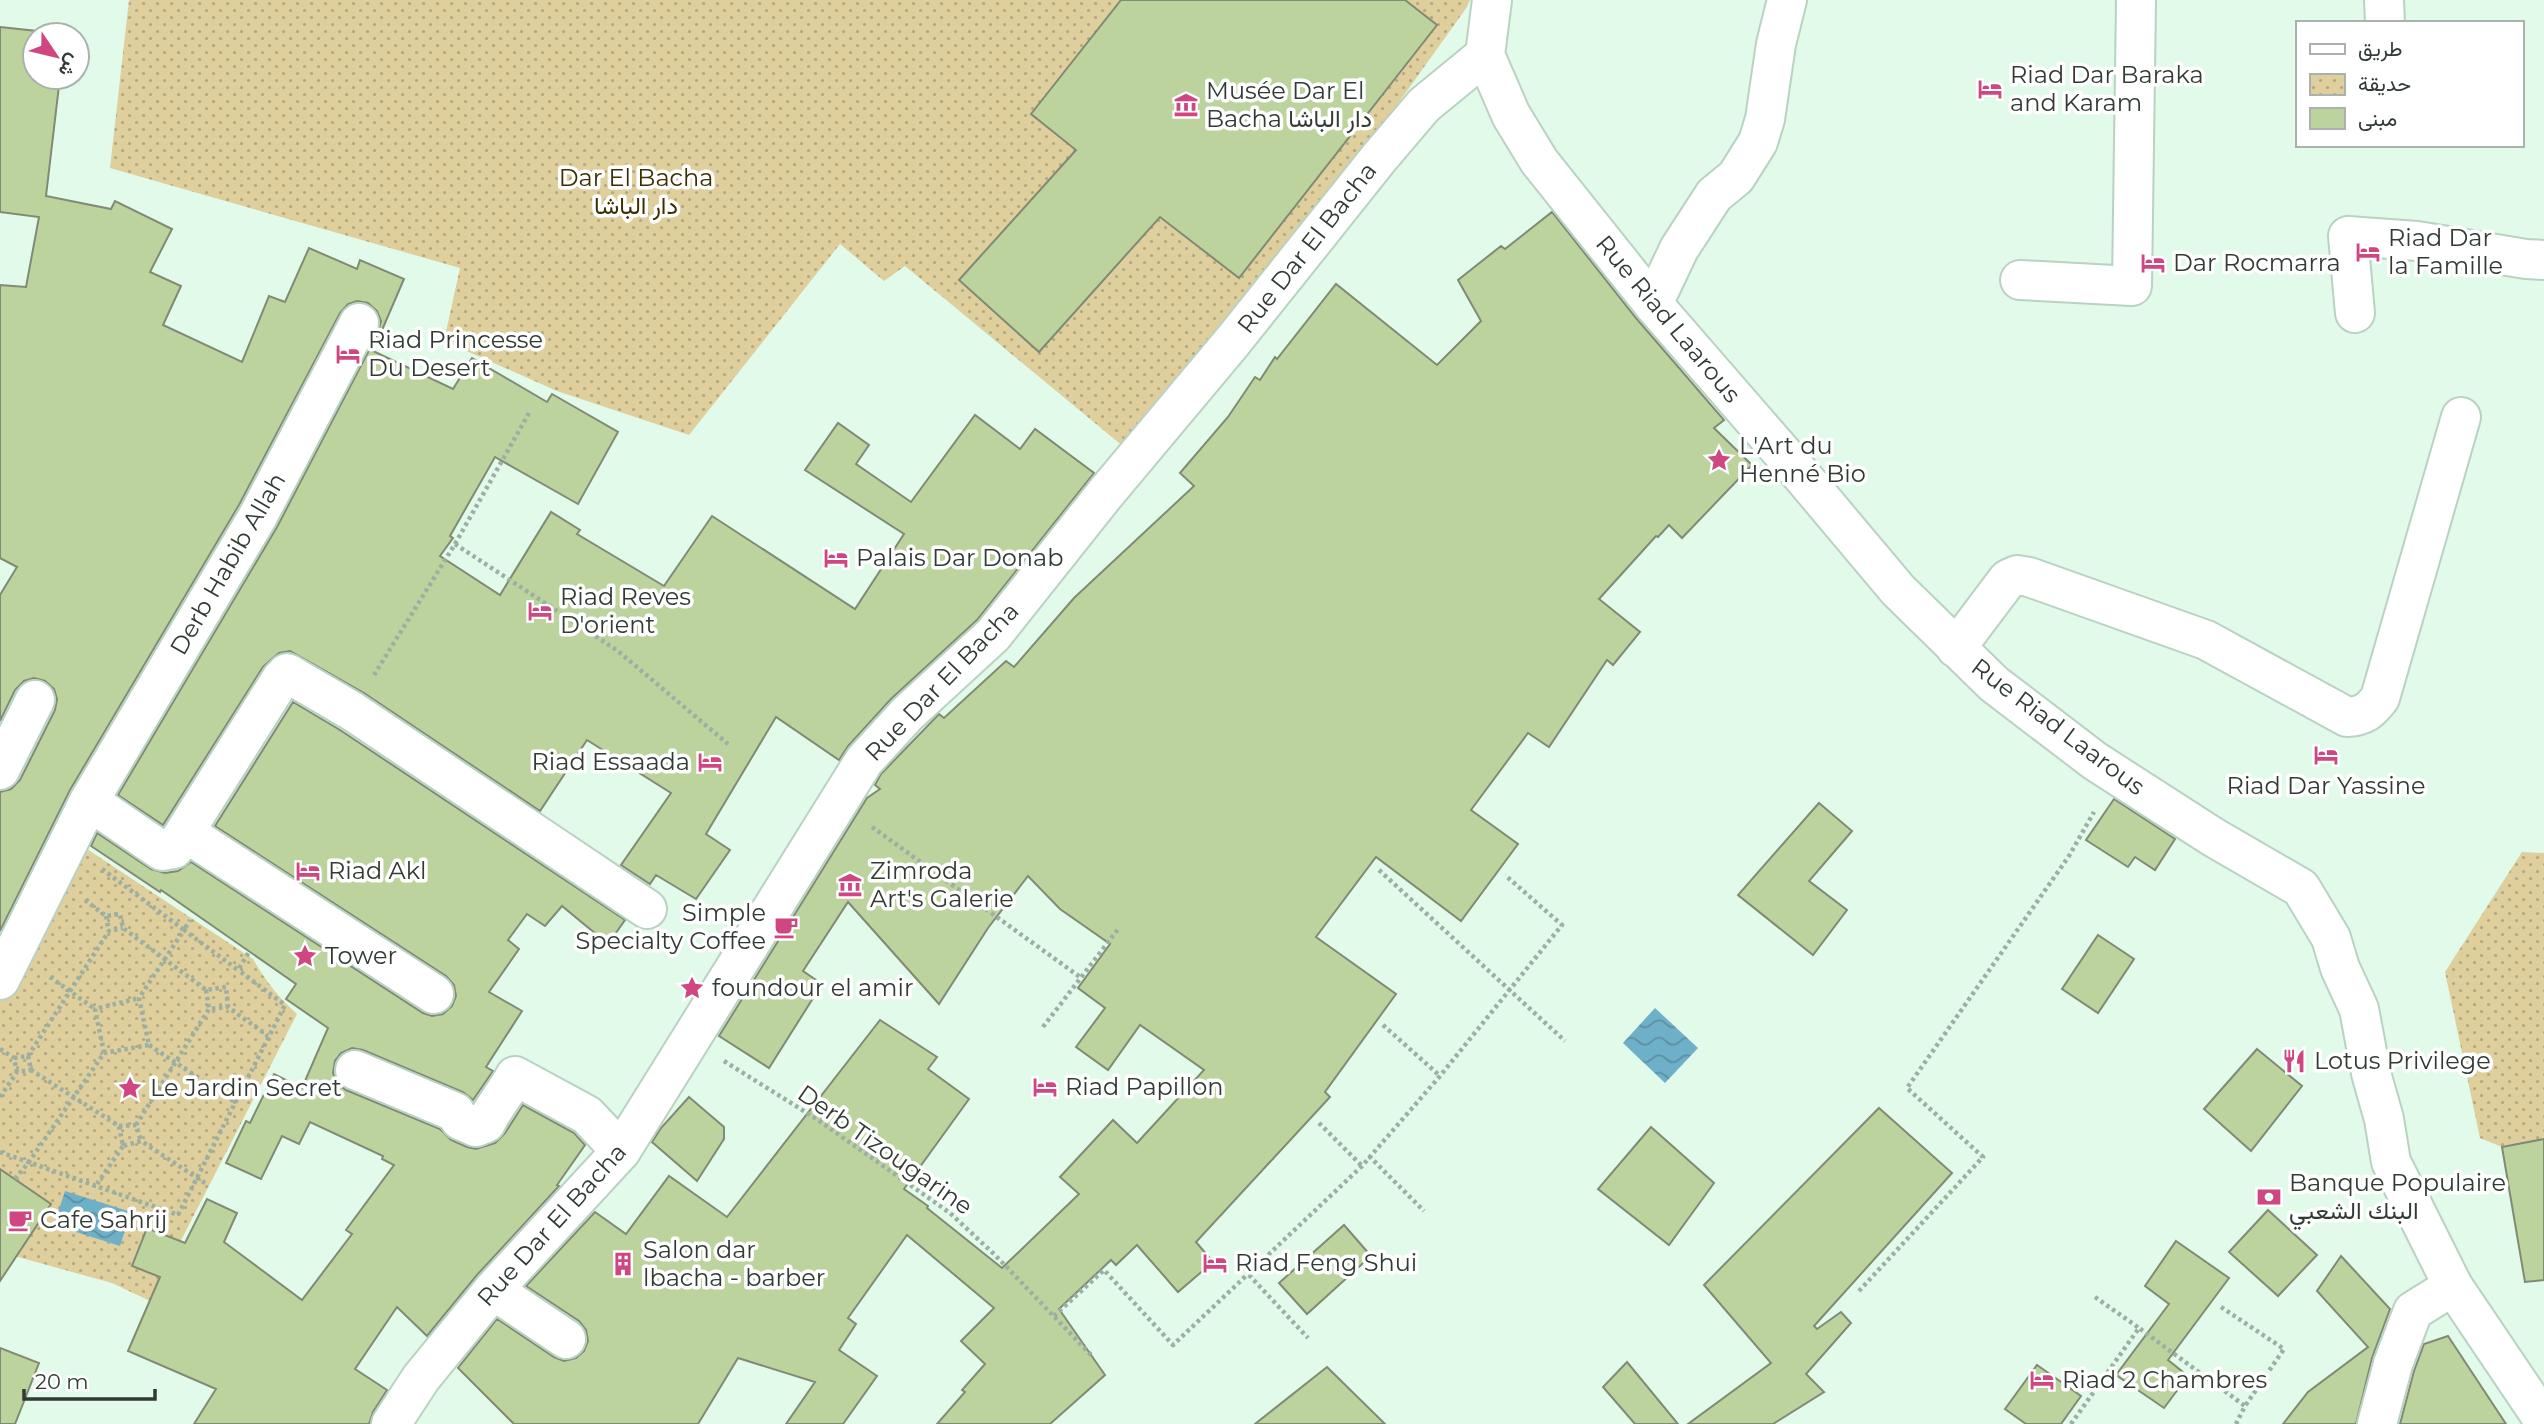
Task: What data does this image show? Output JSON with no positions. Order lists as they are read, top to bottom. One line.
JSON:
{"streets":{"street":["Rue Dar El Bacha","Rue Riad Laarous","Derb Habib Allah"],"path":["Derb Tizougarine"]},"crossings":[["Rue Dar El Bacha","Rue Riad Laarous"]],"parks":["Dar El Bacha دار الباشا"],"places":{"hotel":["Riad Dar Baraka and Karam","Riad Dar la Famille","Dar Rocmarra","Riad Princesse Du Desert","Palais Dar Donab","Riad Reves D'orient","Riad Dar Yassine","Riad Essaada","Riad Akl","Riad Papillon","Riad Feng Shui","Riad 2 Chambres"],"museum":["Musée Dar El Bacha دار الباشا","Zimroda Art's Galerie"],"place":["L'Art du Henné Bio","Tower","foundour el amir","Le Jardin Secret"],"cafe":["Simple Specialty Coffee","Cafe Sahrij"],"restaurant":["Lotus Privilege"],"bank":["Banque Populaire البنك الشعبي"],"building":["Salon dar lbacha - barber"]},"legend":["طريق","حديقة","مبنى"],"scale_bar":"20 m","north":"bottom right"}
